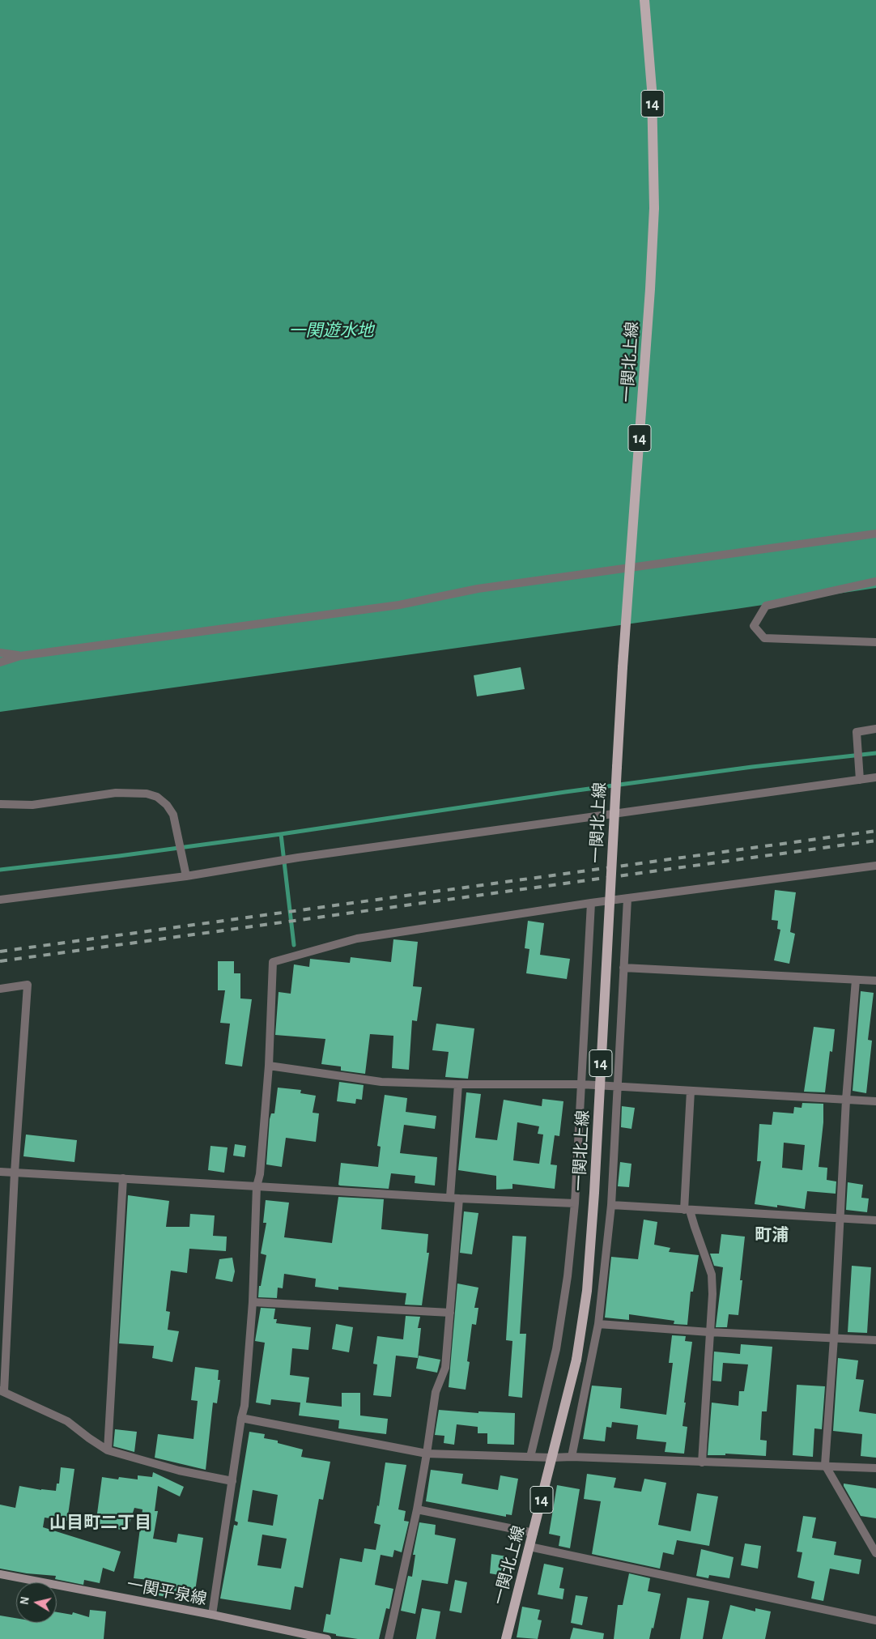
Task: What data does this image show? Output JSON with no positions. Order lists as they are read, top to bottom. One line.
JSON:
{"streets":{"main road":["14","一関北上線","一関平泉線"]},"districts":["町浦","山目町二丁目"],"water":["一関遊水地"],"north":"left"}
